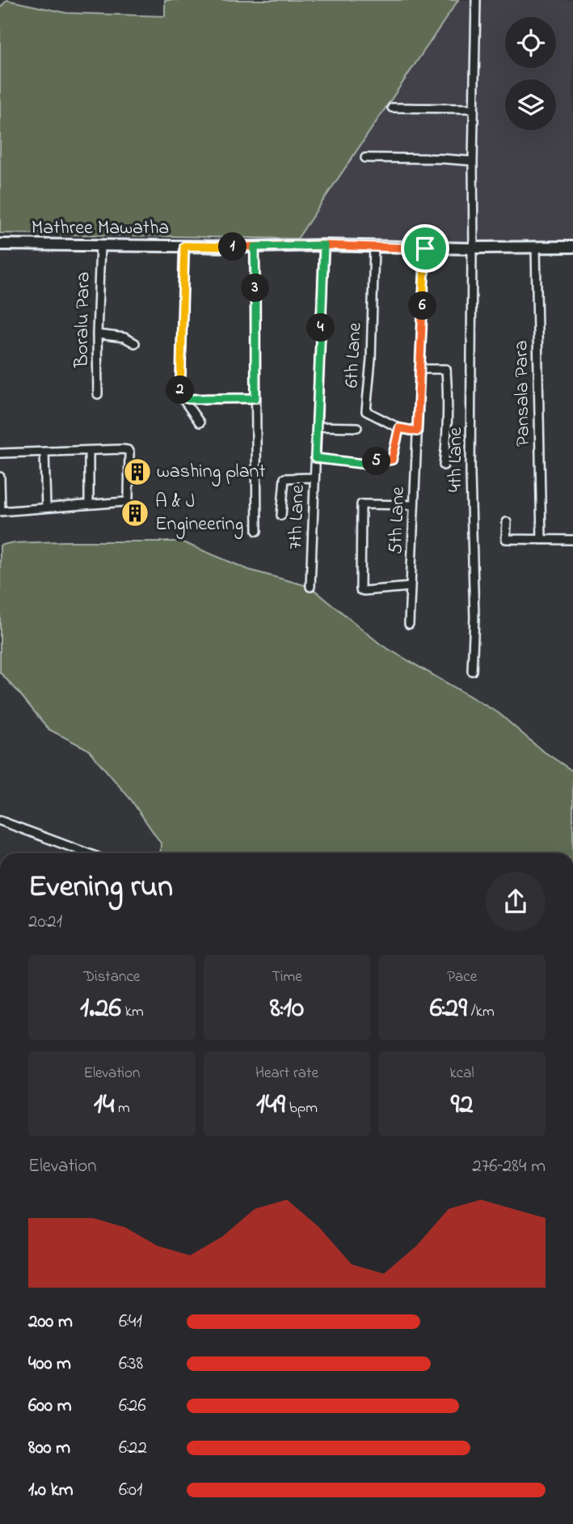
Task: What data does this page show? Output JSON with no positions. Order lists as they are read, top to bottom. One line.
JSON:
{"streets":{"street":["Mathree Mawatha","Boralu Para","6th Lane","Pansala Para","4th Lane","7th Lane","5th Lane"]},"crossings":[["Mathree Mawatha","Boralu Para"],["Mathree Mawatha","6th Lane"],["Mathree Mawatha","Pansala Para"],["Mathree Mawatha","4th Lane"],["Mathree Mawatha","7th Lane"],["Mathree Mawatha","5th Lane"],["6th Lane","5th Lane"]],"places":{"building":["washing plant","A & J Engineering"]},"page":{"pins":["1","3","6","4","2","5"],"heading":["Evening run","20:21"],"stats":[["Distance","1.26 km"],["Time","8:10"],["Pace","6:29 /km"],["Elevation","14 m"],["Heart rate","149 bpm"],["kcal","92"]],"chart":["Elevation","276–284 m"],"list":[{"name":"200 m","note":"6:41"},{"name":"400 m","note":"6:38"},{"name":"600 m","note":"6:26"},{"name":"800 m","note":"6:22"},{"name":"1.0 km","note":"6:01"}]}}
